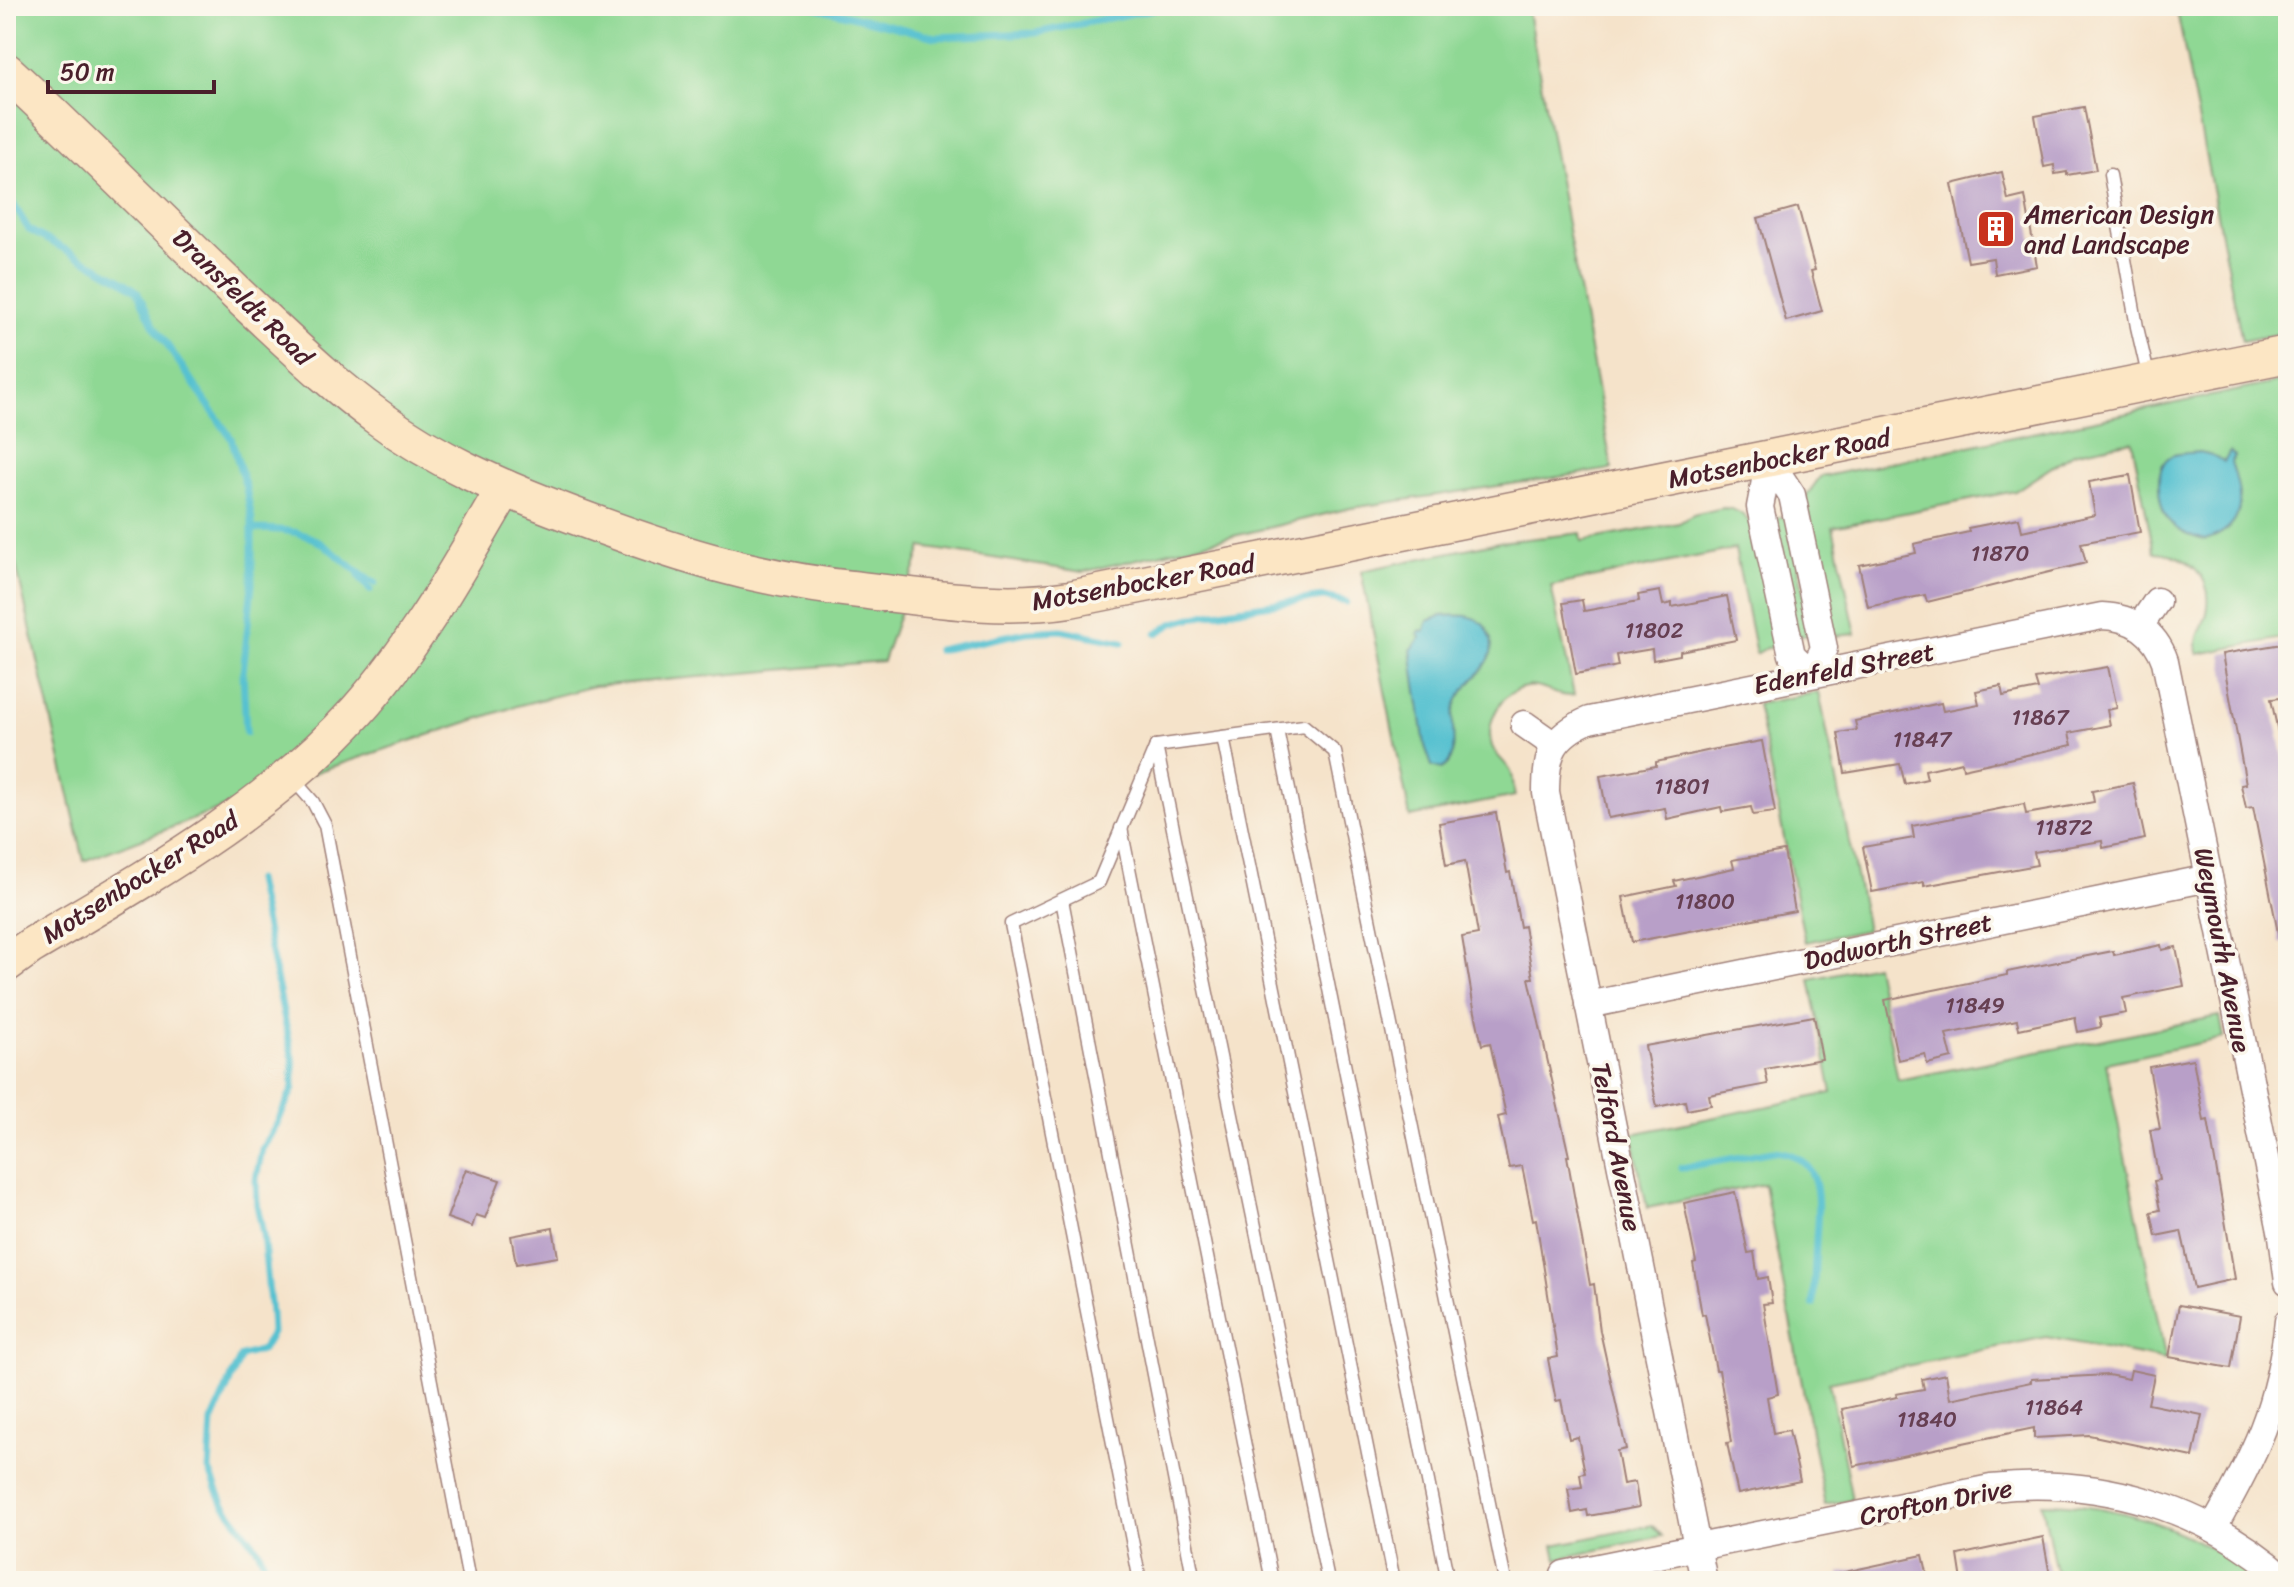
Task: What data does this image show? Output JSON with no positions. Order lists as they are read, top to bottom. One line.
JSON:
{"streets":{"main road":["Dransfeldt Road","Motsenbocker Road"],"street":["Edenfeld Street","Dodworth Street","Weymouth Avenue","Telford Avenue","Crofton Drive"]},"crossings":[["Dransfeldt Road","Motsenbocker Road"],["Edenfeld Street","Weymouth Avenue"],["Edenfeld Street","Telford Avenue"],["Dodworth Street","Weymouth Avenue"],["Dodworth Street","Telford Avenue"],["Telford Avenue","Crofton Drive"]],"places":{"building":["American Design and Landscape"]},"house_numbers":["11870","11802","11867","11847","11801","11872","11800","11849","11864","11840"],"scale_bar":"50 m"}
